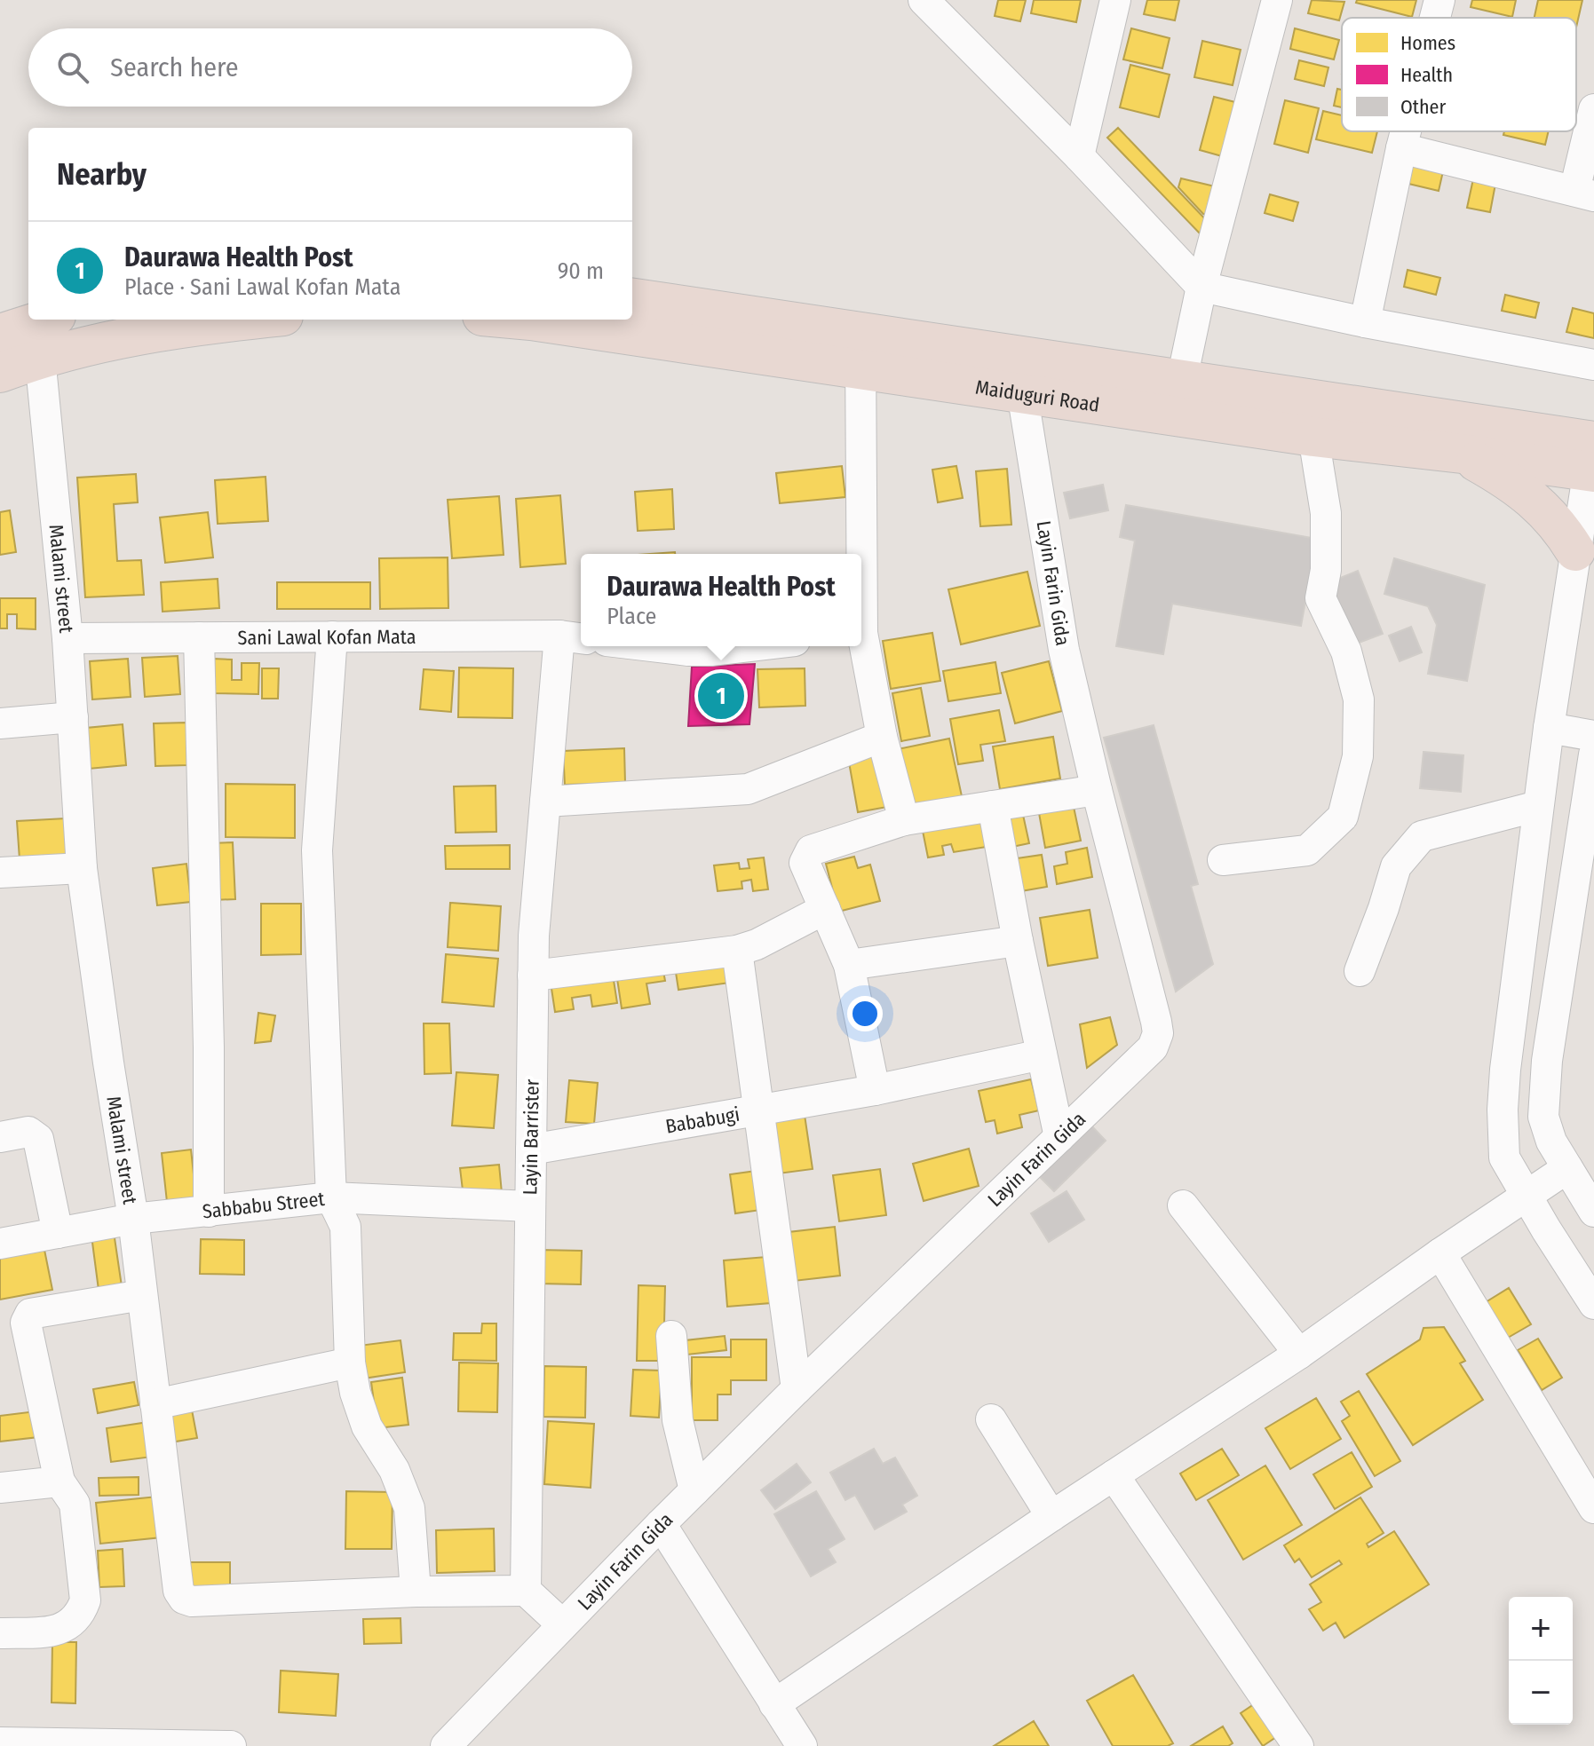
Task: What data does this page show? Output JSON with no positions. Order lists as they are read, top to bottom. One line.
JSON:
{"streets":{"highway":["Maiduguri Road"],"street":["Malami street","Layin Farin Gida","Sani Lawal Kofan Mata","Bababugi","Layin Barrister","Sabbabu Street"]},"crossings":[["Maiduguri Road","Layin Farin Gida"],["Malami street","Sani Lawal Kofan Mata"],["Malami street","Layin Barrister"],["Malami street","Sabbabu Street"],["Sani Lawal Kofan Mata","Layin Barrister"],["Bababugi","Layin Barrister"],["Layin Barrister","Sabbabu Street"]],"legend":["Homes","Health","Other"],"page":{"search":"Search here","heading":"Nearby","list":[{"mark":"1","name":"Daurawa Health Post","note":"Place · Sani Lawal Kofan Mata","value":"90 m"}],"popup":["Daurawa Health Post","Place"],"pins":"1","map_buttons":["+","−"]}}
